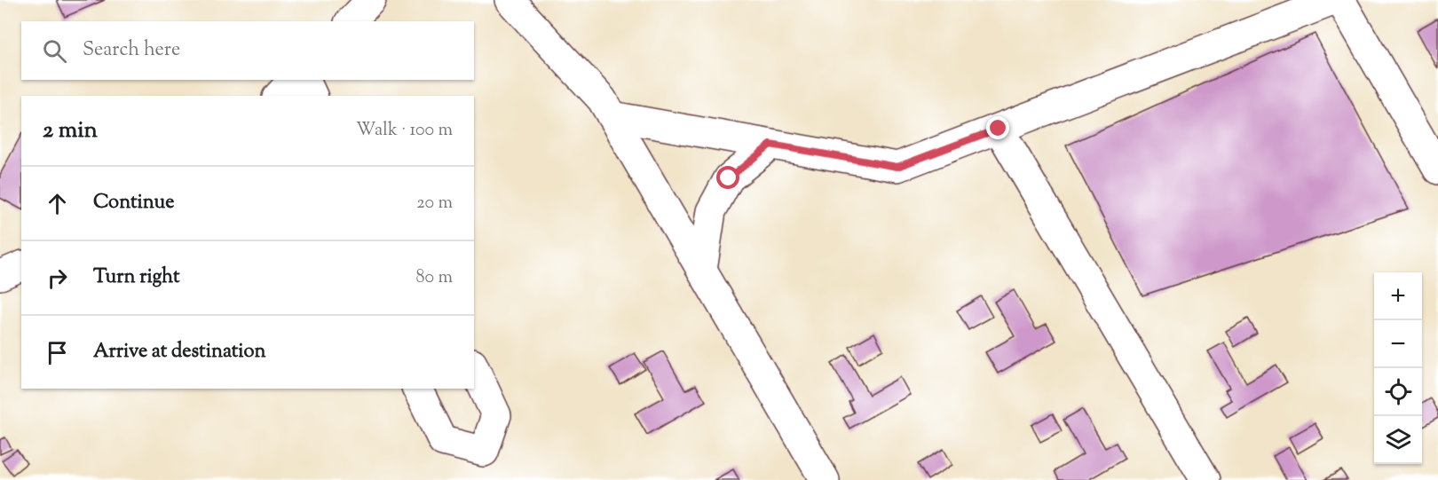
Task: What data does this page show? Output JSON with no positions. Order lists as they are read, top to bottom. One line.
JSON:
{"page":{"search":"Search here","heading":["2 min","Walk · 100 m"],"list":[["Continue","20 m"],["Turn right","80 m"],"Arrive at destination"],"map_buttons":["+","−"]}}
